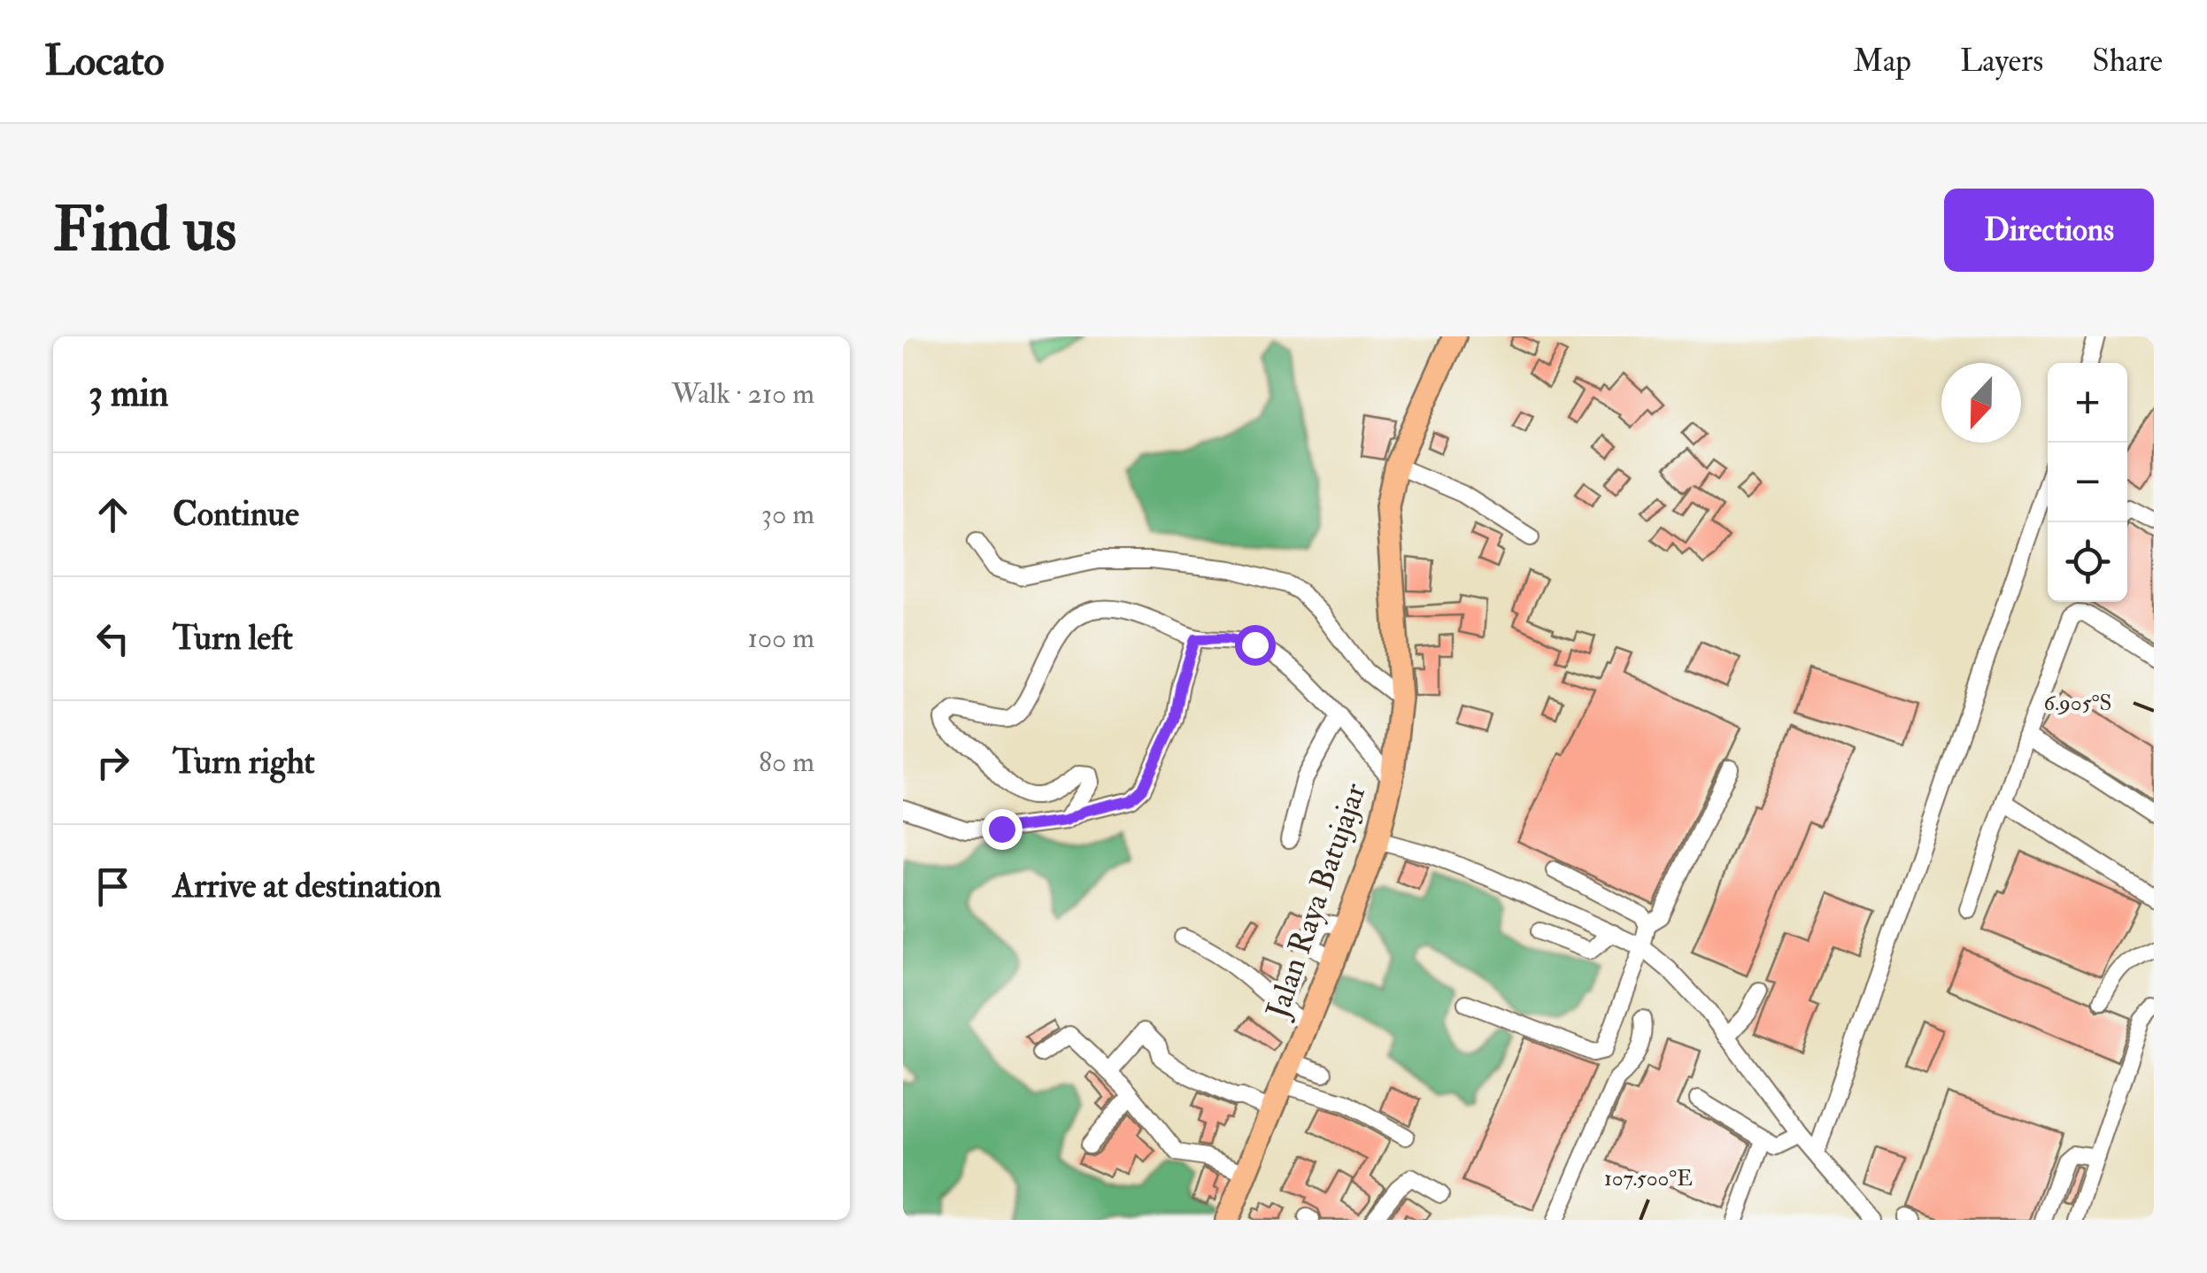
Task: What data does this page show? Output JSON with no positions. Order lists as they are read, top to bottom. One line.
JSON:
{"streets":{"highway":["Jalan Raya Batujajar"]},"north":"bottom","page":{"header":"Locato","nav":["Map","Layers","Share"],"buttons":"Directions","title":"Find us","heading":["3 min","Walk · 210 m"],"map_buttons":["+","−"],"list":[["Continue","30 m"],["Turn left","100 m"],["Turn right","80 m"],"Arrive at destination"]},"coordinates":["6.905°S","107.500°E"]}
